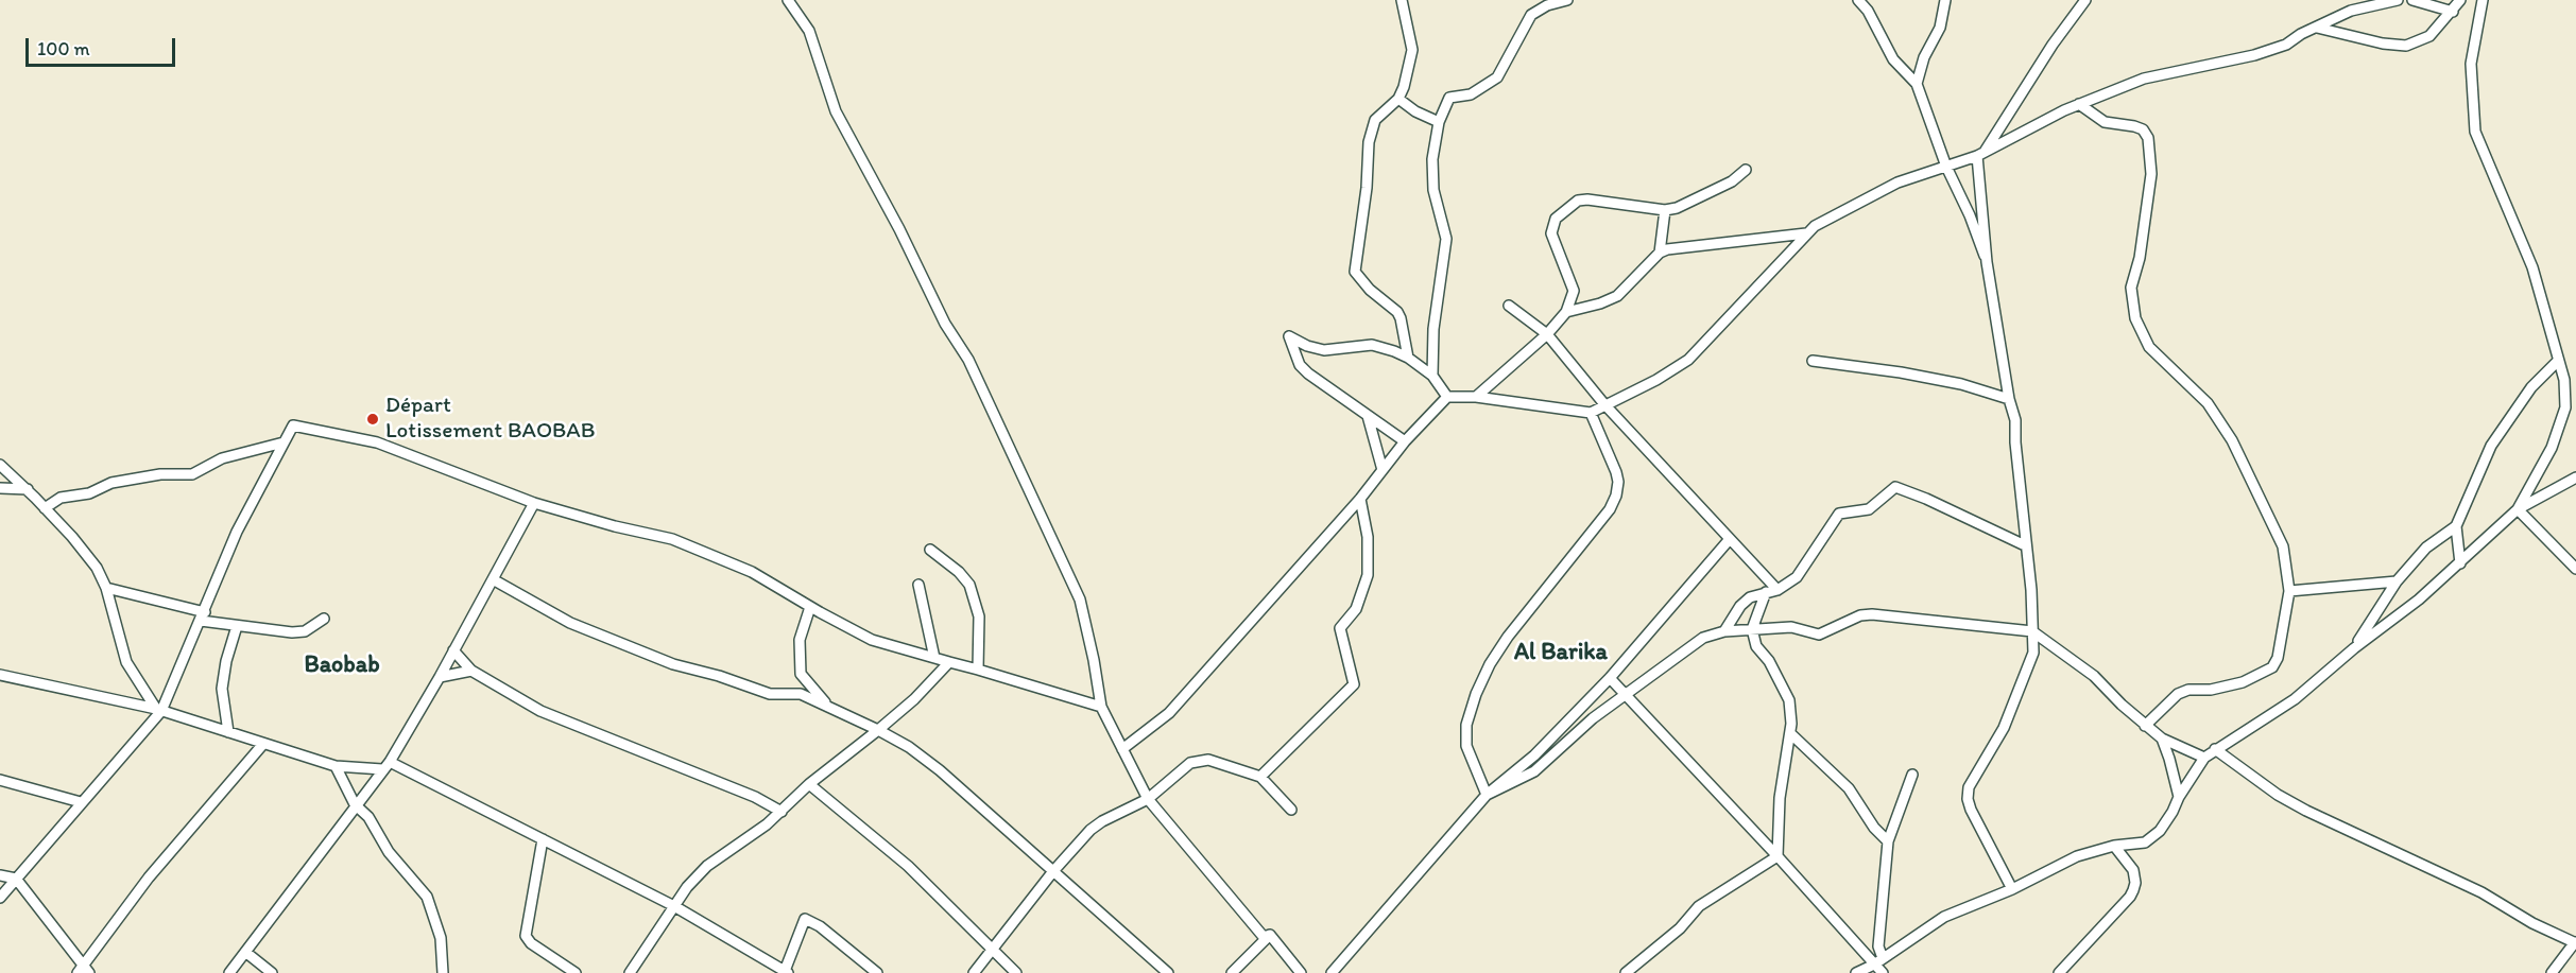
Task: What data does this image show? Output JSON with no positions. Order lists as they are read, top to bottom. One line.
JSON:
{"districts":["Al Barika","Baobab"],"places":["Départ Lotissement BAOBAB"],"scale_bar":"100 m"}
